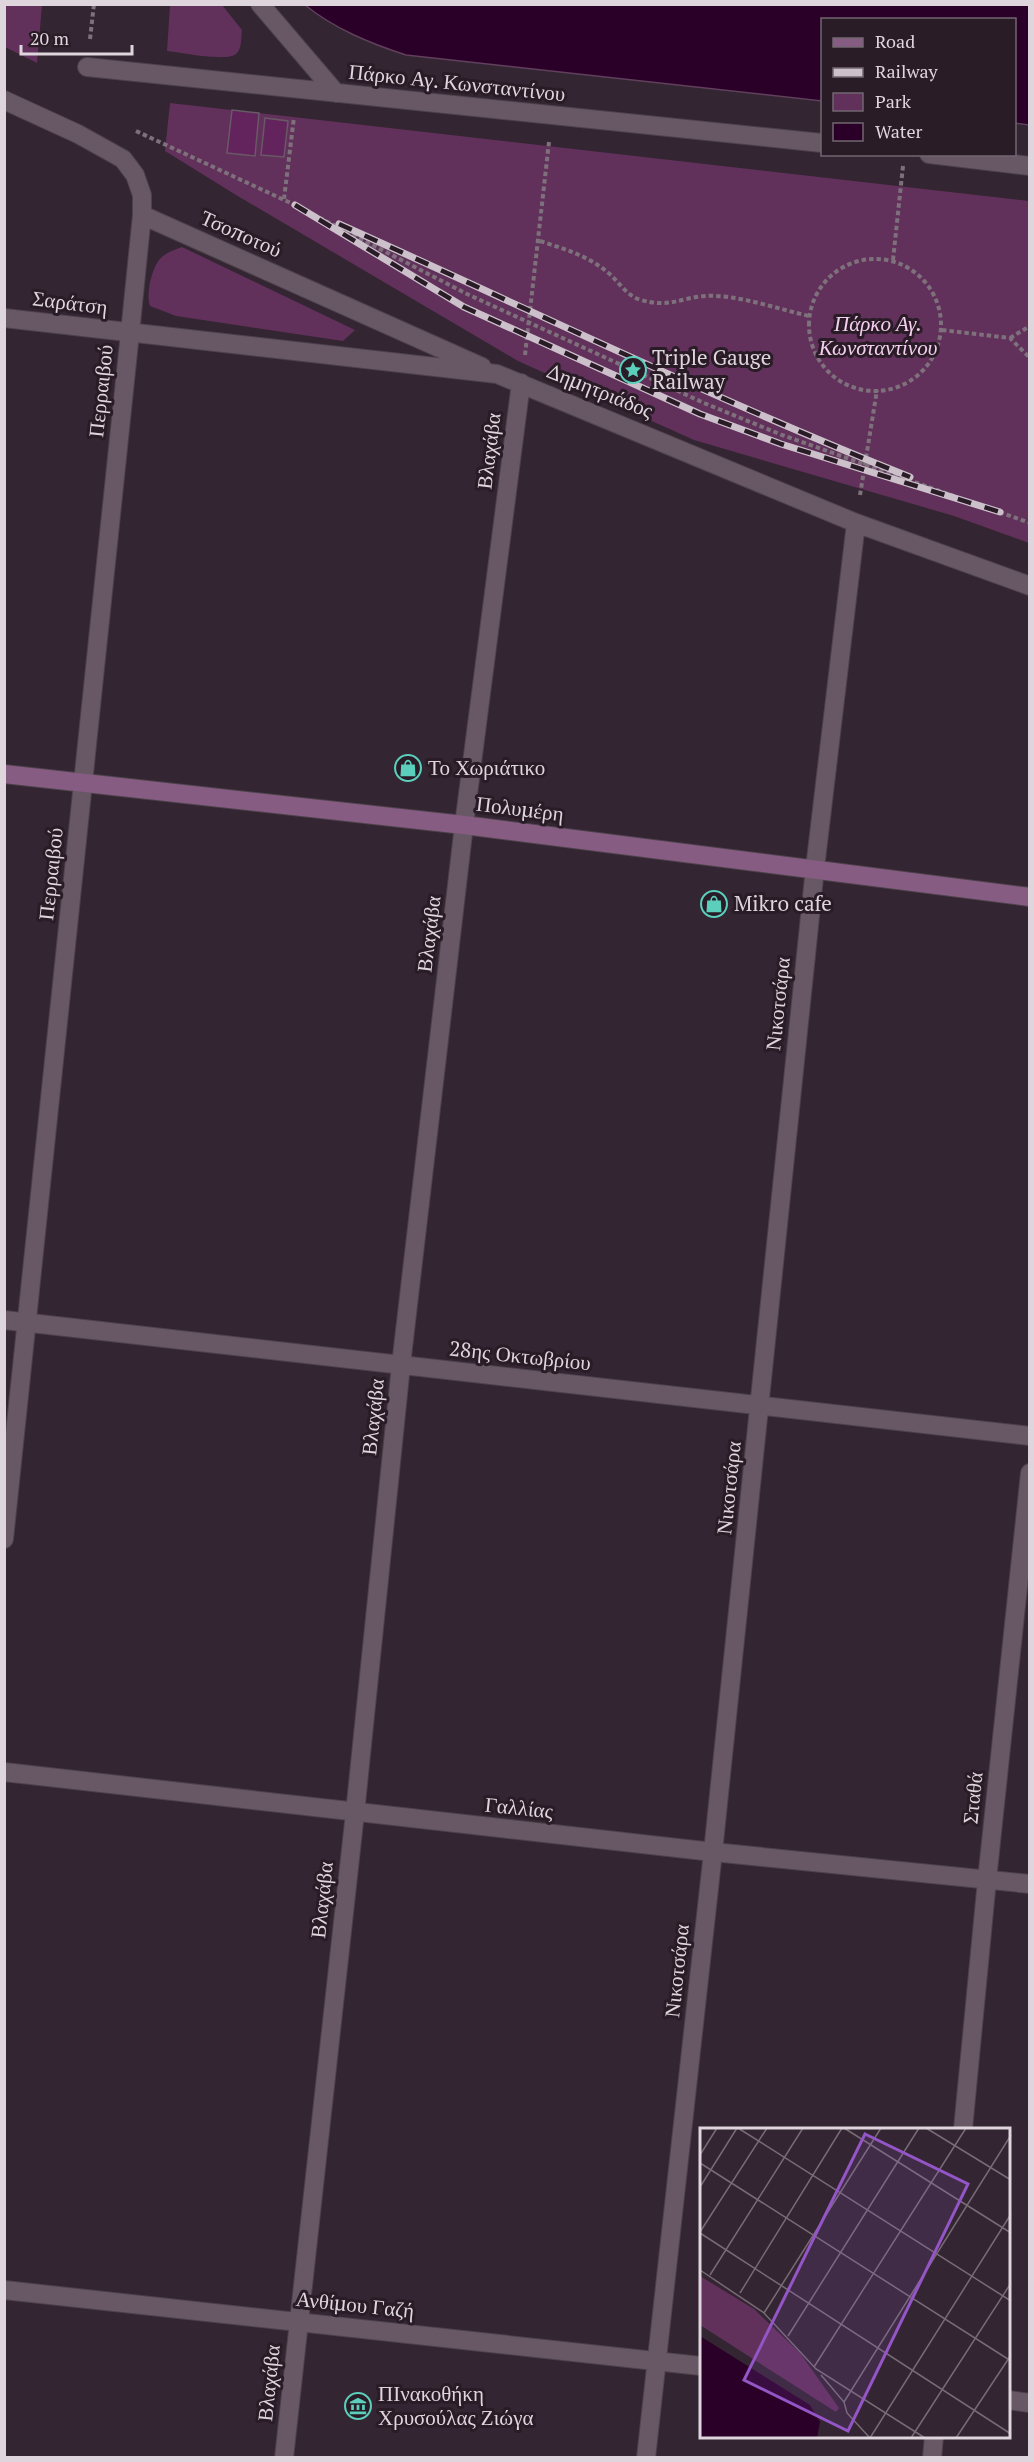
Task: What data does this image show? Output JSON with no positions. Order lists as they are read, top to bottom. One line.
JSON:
{"streets":{"main road":["Πολυμέρη"],"street":["Πάρκο Αγ. Κωνσταντίνου","Τσοποτού","Σαράτση","Περραιβού","Δημητριάδος","Βλαχάβα","Νικοτσάρα","28ης Οκτωβρίου","Σταθά","Γαλλίας","Ανθίμου Γαζή"]},"crossings":[["Τσοποτού","Περραιβού"],["Τσοποτού","Δημητριάδος"],["Σαράτση","Περραιβού"],["Σαράτση","Δημητριάδος"],["Περραιβού","Δημητριάδος"],["Περραιβού","Πολυμέρη"],["Περραιβού","28ης Οκτωβρίου"],["Δημητριάδος","Βλαχάβα"],["Δημητριάδος","Νικοτσάρα"],["Βλαχάβα","Πολυμέρη"],["Βλαχάβα","28ης Οκτωβρίου"],["Βλαχάβα","Γαλλίας"],["Βλαχάβα","Ανθίμου Γαζή"],["Πολυμέρη","Νικοτσάρα"],["Νικοτσάρα","28ης Οκτωβρίου"],["Νικοτσάρα","Γαλλίας"],["Νικοτσάρα","Ανθίμου Γαζή"],["Σταθά","Γαλλίας"]],"parks":["Πάρκο Αγ. Κωνσταντίνου"],"places":{"place":["Triple Gauge Railway"],"shop":["Το Χωριάτικο","Mikro cafe"],"museum":["ΠΙνακοθήκη Χρυσούλας Ζιώγα"]},"legend":["Road","Railway","Park","Water"],"scale_bar":"20 m"}
